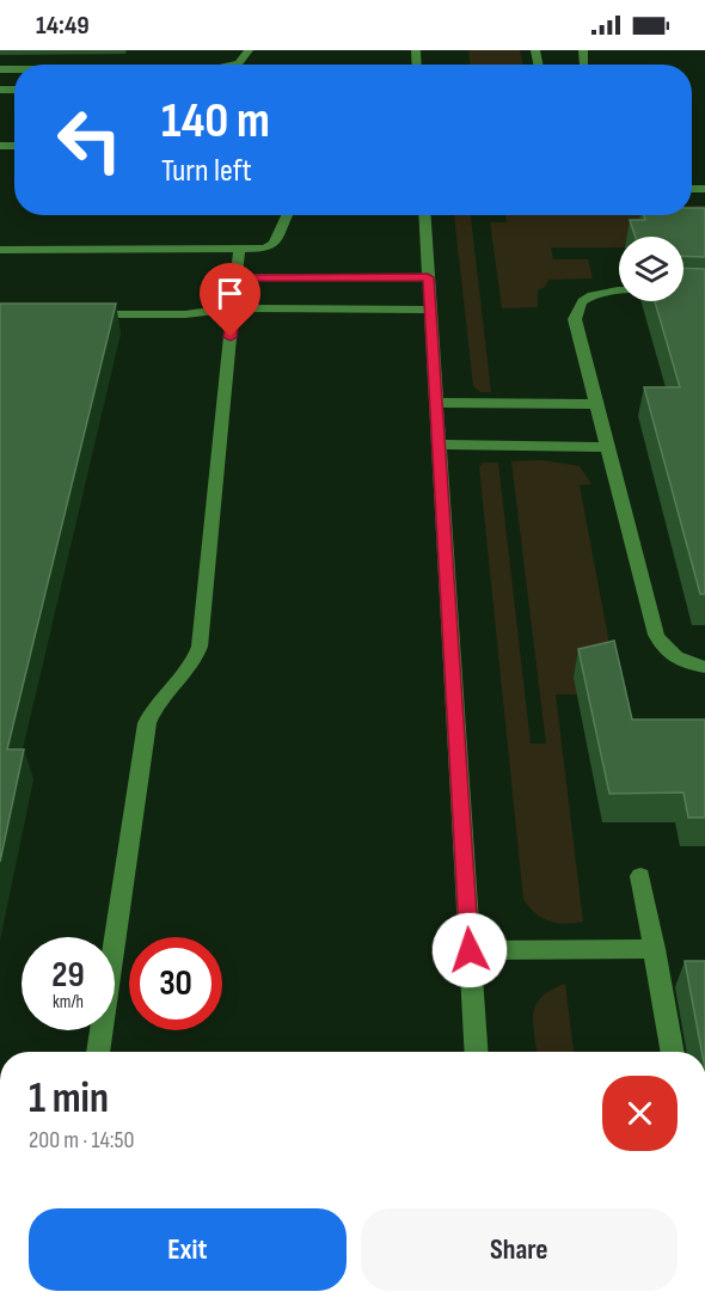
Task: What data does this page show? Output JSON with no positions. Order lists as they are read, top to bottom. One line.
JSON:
{"page":{"status":"14:49","turn":["140 m","Turn left"],"speed":"29 km/h","limit":"30","heading":["1 min","200 m · 14:50"],"buttons":["Exit","Share"]}}
